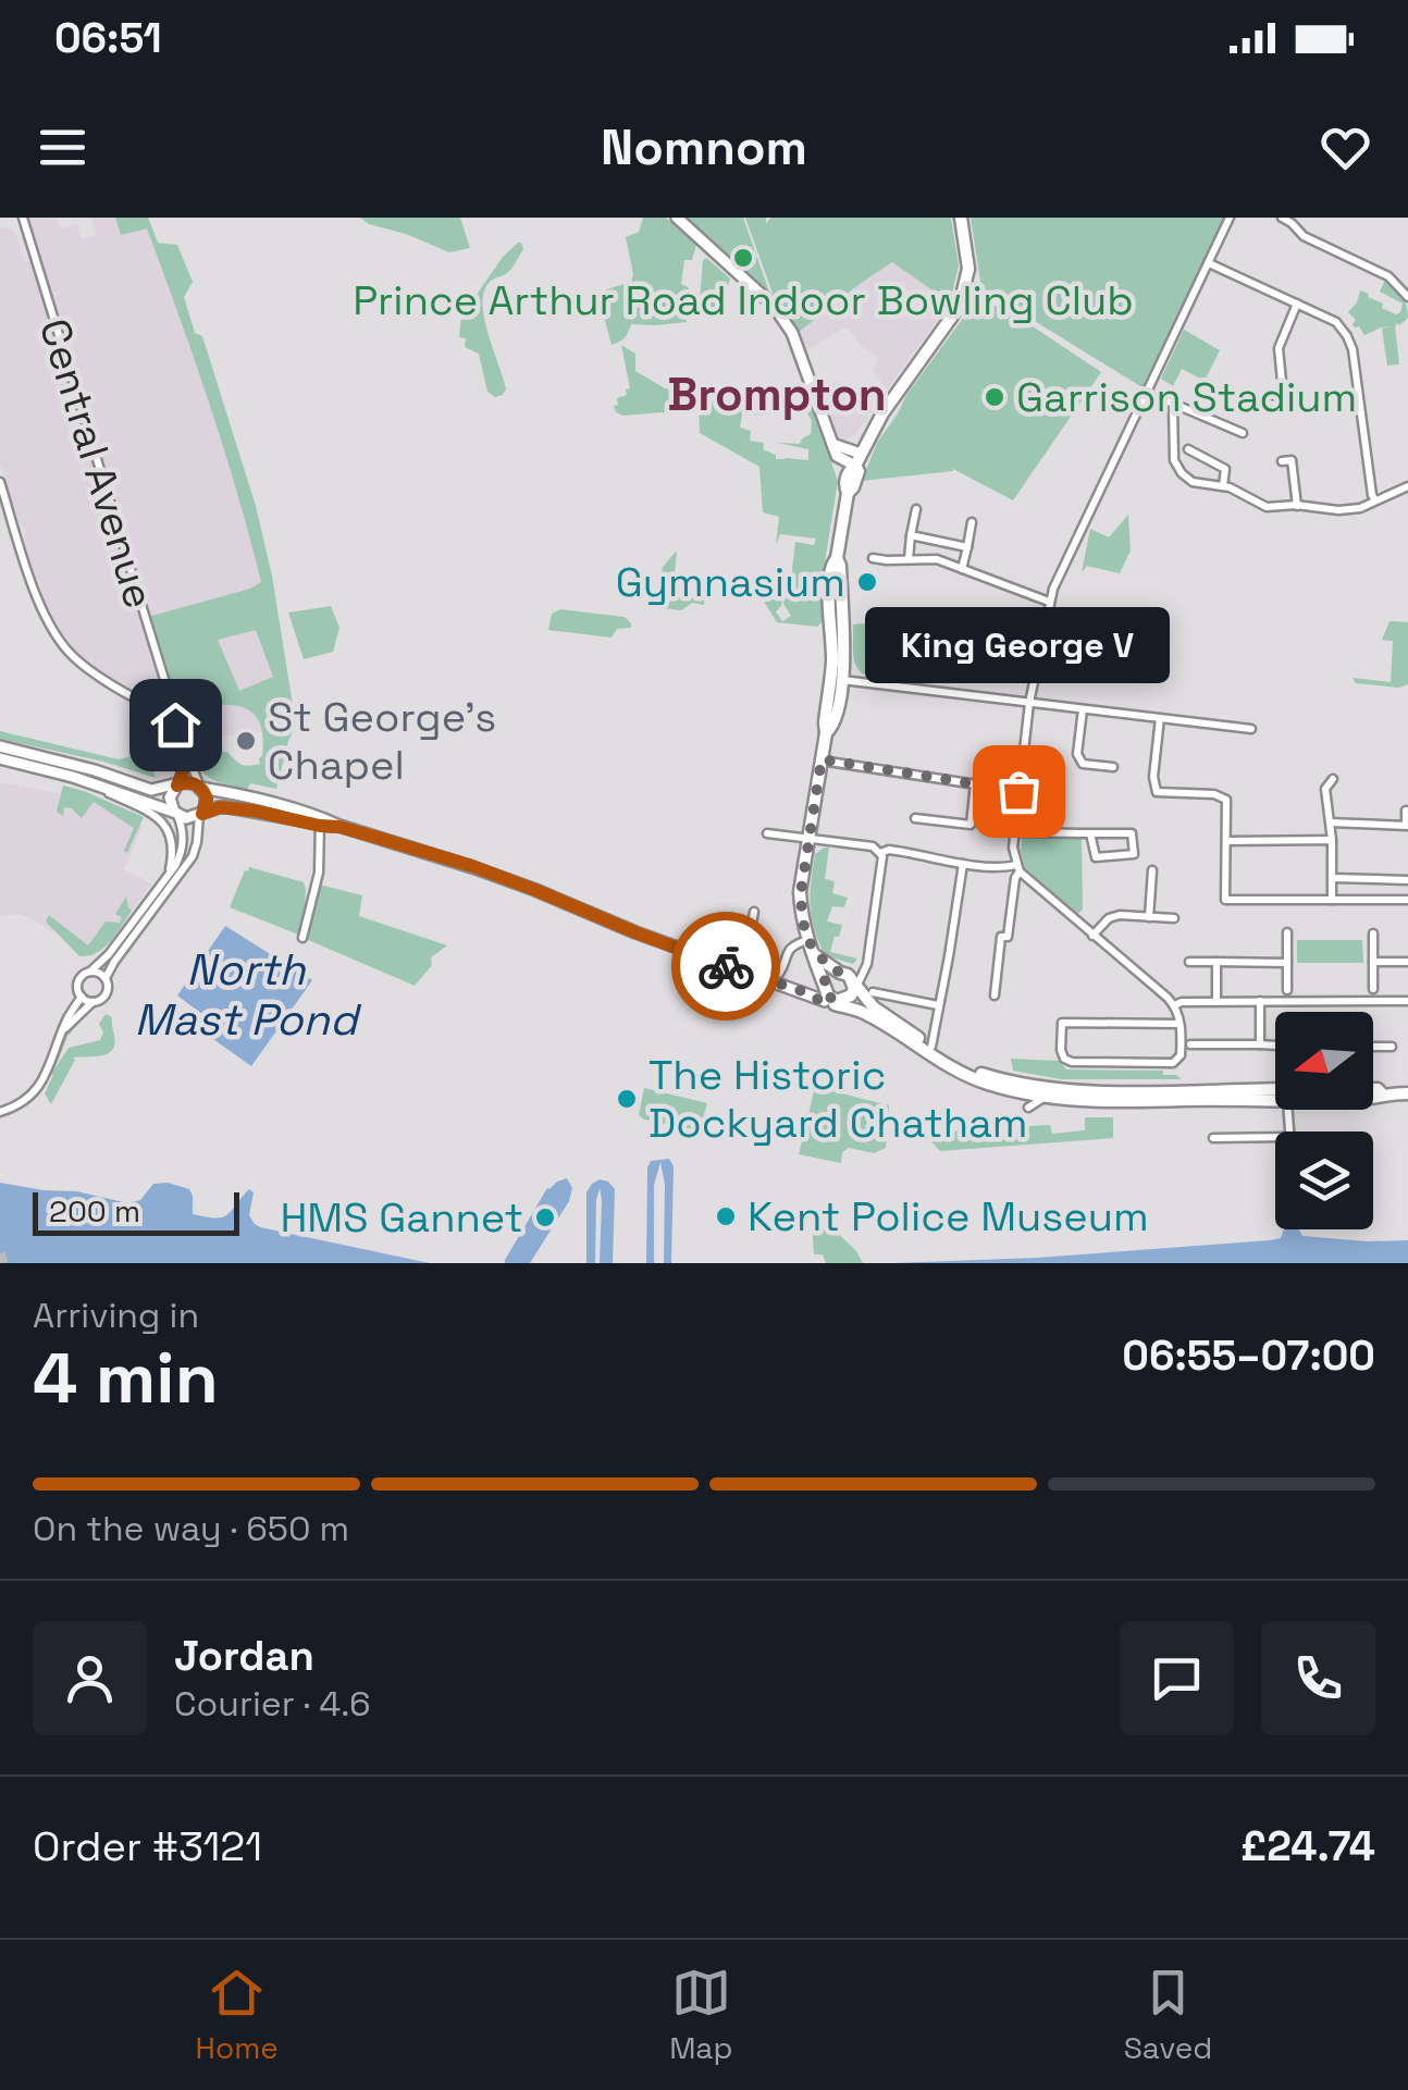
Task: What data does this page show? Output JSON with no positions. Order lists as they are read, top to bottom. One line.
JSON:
{"streets":{"street":["Central Avenue"]},"districts":["Brompton"],"water":["North Mast Pond"],"places":["Prince Arthur Road Indoor Bowling Club","Garrison Stadium","Gymnasium","St George's Chapel","King George V","The Historic Dockyard Chatham","Kent Police Museum","HMS Gannet"],"scale_bar":"200 m","north":"left","page":{"status":"06:51","header":"Nomnom","bubble":"King George V","scale":"200 m","heading":["4 min","Arriving in","06:55–07:00"],"panel":["Jordan","Courier · 4.6","Order #3121","£24.74"],"bar":"On the way · 650 m","tabs":["Home","Map","Saved"]}}
